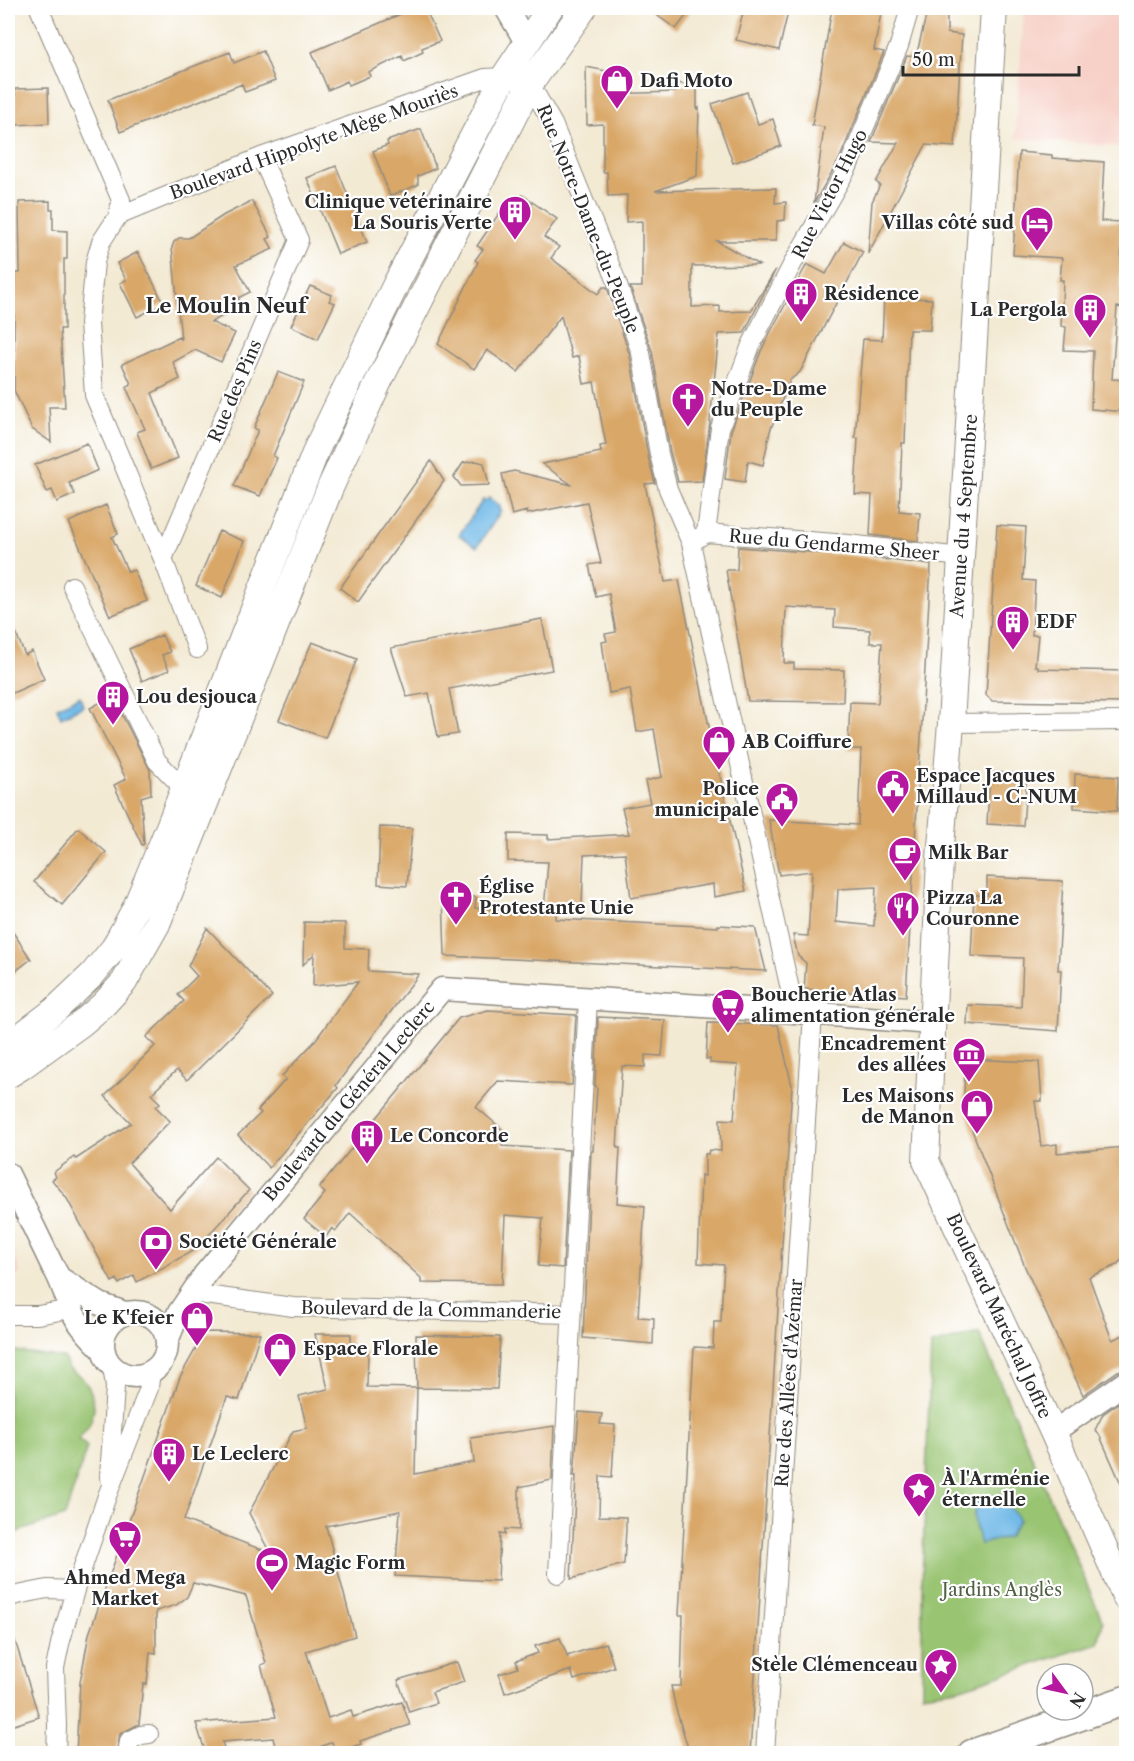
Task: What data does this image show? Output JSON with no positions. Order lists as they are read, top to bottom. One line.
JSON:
{"streets":{"main road":["Avenue du 4 Septembre","Boulevard Maréchal Joffre"],"street":["Boulevard Hippolyte Mège Mouriès","Rue Victor Hugo","Rue Notre-Dame-du-Peuple","Rue des Pins","Rue du Gendarme Sheer","Boulevard du Général Leclerc","Boulevard de la Commanderie","Rue des Allées d'Azémar"]},"crossings":[["Boulevard Hippolyte Mège Mouriès","Rue Notre-Dame-du-Peuple"],["Boulevard Hippolyte Mège Mouriès","Rue des Pins"],["Rue Victor Hugo","Rue Notre-Dame-du-Peuple"],["Rue Victor Hugo","Rue du Gendarme Sheer"],["Rue Notre-Dame-du-Peuple","Rue du Gendarme Sheer"],["Rue Notre-Dame-du-Peuple","Boulevard du Général Leclerc"],["Rue Notre-Dame-du-Peuple","Rue des Allées d'Azémar"],["Avenue du 4 Septembre","Rue du Gendarme Sheer"],["Avenue du 4 Septembre","Boulevard du Général Leclerc"],["Avenue du 4 Septembre","Boulevard Maréchal Joffre"],["Boulevard du Général Leclerc","Boulevard de la Commanderie"],["Boulevard du Général Leclerc","Boulevard Maréchal Joffre"],["Boulevard du Général Leclerc","Rue des Allées d'Azémar"]],"districts":["Le Moulin Neuf"],"parks":["Jardins Anglès"],"places":{"shop":["Dafi Moto","AB Coiffure","Les Maisons de Manon","Le K'feier","Espace Florale"],"building":["Clinique vétérinaire La Souris Verte","Résidence","La Pergola","EDF","Lou desjouca","Le Concorde","Le Leclerc"],"hotel":["Villas côté sud"],"church":["Notre-Dame du Peuple","Église Protestante Unie"],"public building":["Espace Jacques Millaud - C-NUM","Police municipale"],"cafe":["Milk Bar"],"restaurant":["Pizza La Couronne"],"supermarket":["Boucherie Atlas alimentation générale","Ahmed Mega Market"],"museum":["Encadrement des allées"],"bank":["Société Générale"],"place":["À l'Arménie éternelle","Stèle Clémenceau"],"sports":["Magic Form"]},"scale_bar":"50 m","north":"bottom right"}
